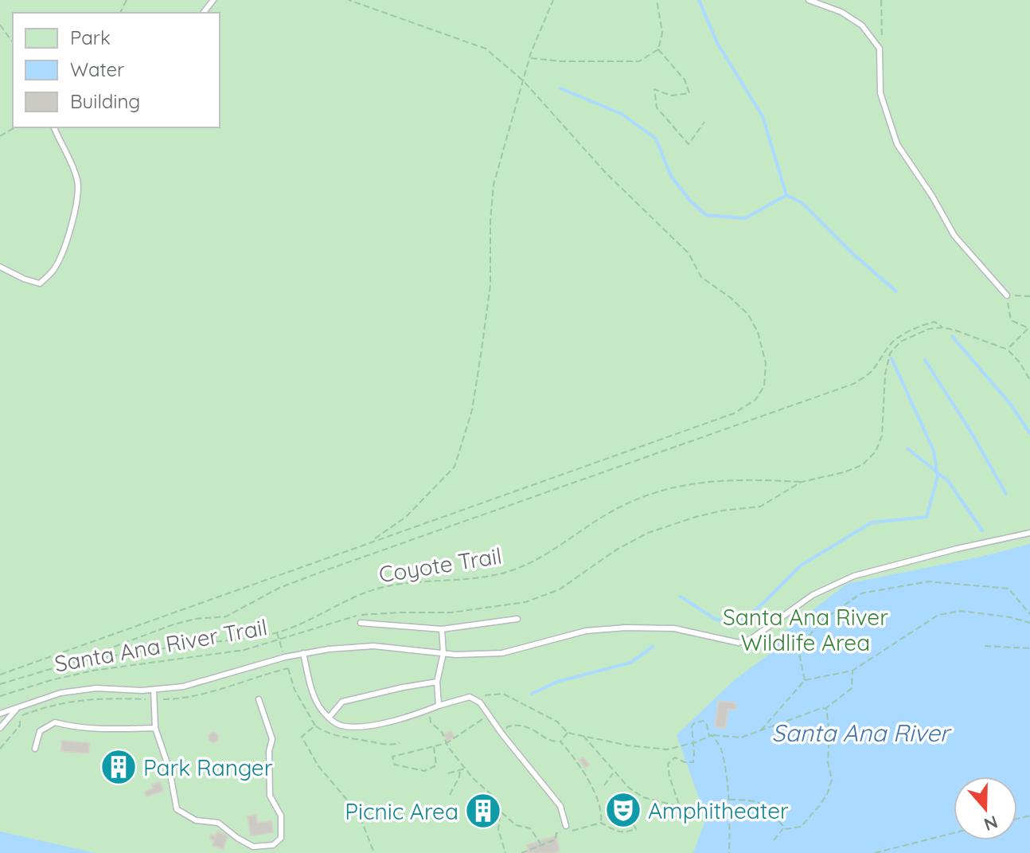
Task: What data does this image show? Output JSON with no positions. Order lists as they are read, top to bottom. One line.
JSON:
{"streets":{"path":["Coyote Trail","Santa Ana River Trail"]},"crossings":[["Coyote Trail","Santa Ana River Trail"]],"water":["Santa Ana River"],"parks":["Santa Ana River Wildlife Area"],"places":{"building":["Park Ranger","Picnic Area"],"theatre":["Amphitheater"]},"legend":["Park","Water","Building"],"north":"bottom"}
